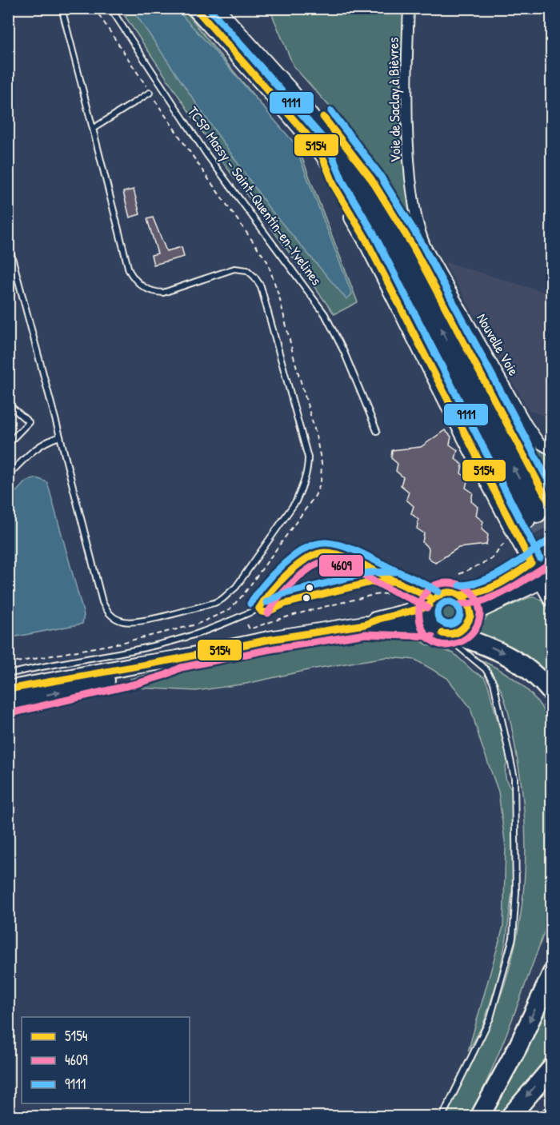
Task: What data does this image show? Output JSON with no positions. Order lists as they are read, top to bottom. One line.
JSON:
{"streets":{"street":["Voie de Saclay à Bièvres","Nouvelle Voie"],"lane":["TCSP Massy - Saint-Quentin-en-Yvelines"]},"crossings":[["Voie de Saclay à Bièvres","Nouvelle Voie"]],"lines":["transit line 5154","transit line 9111","transit line 4609"],"legend":["5154","4609","9111"]}
